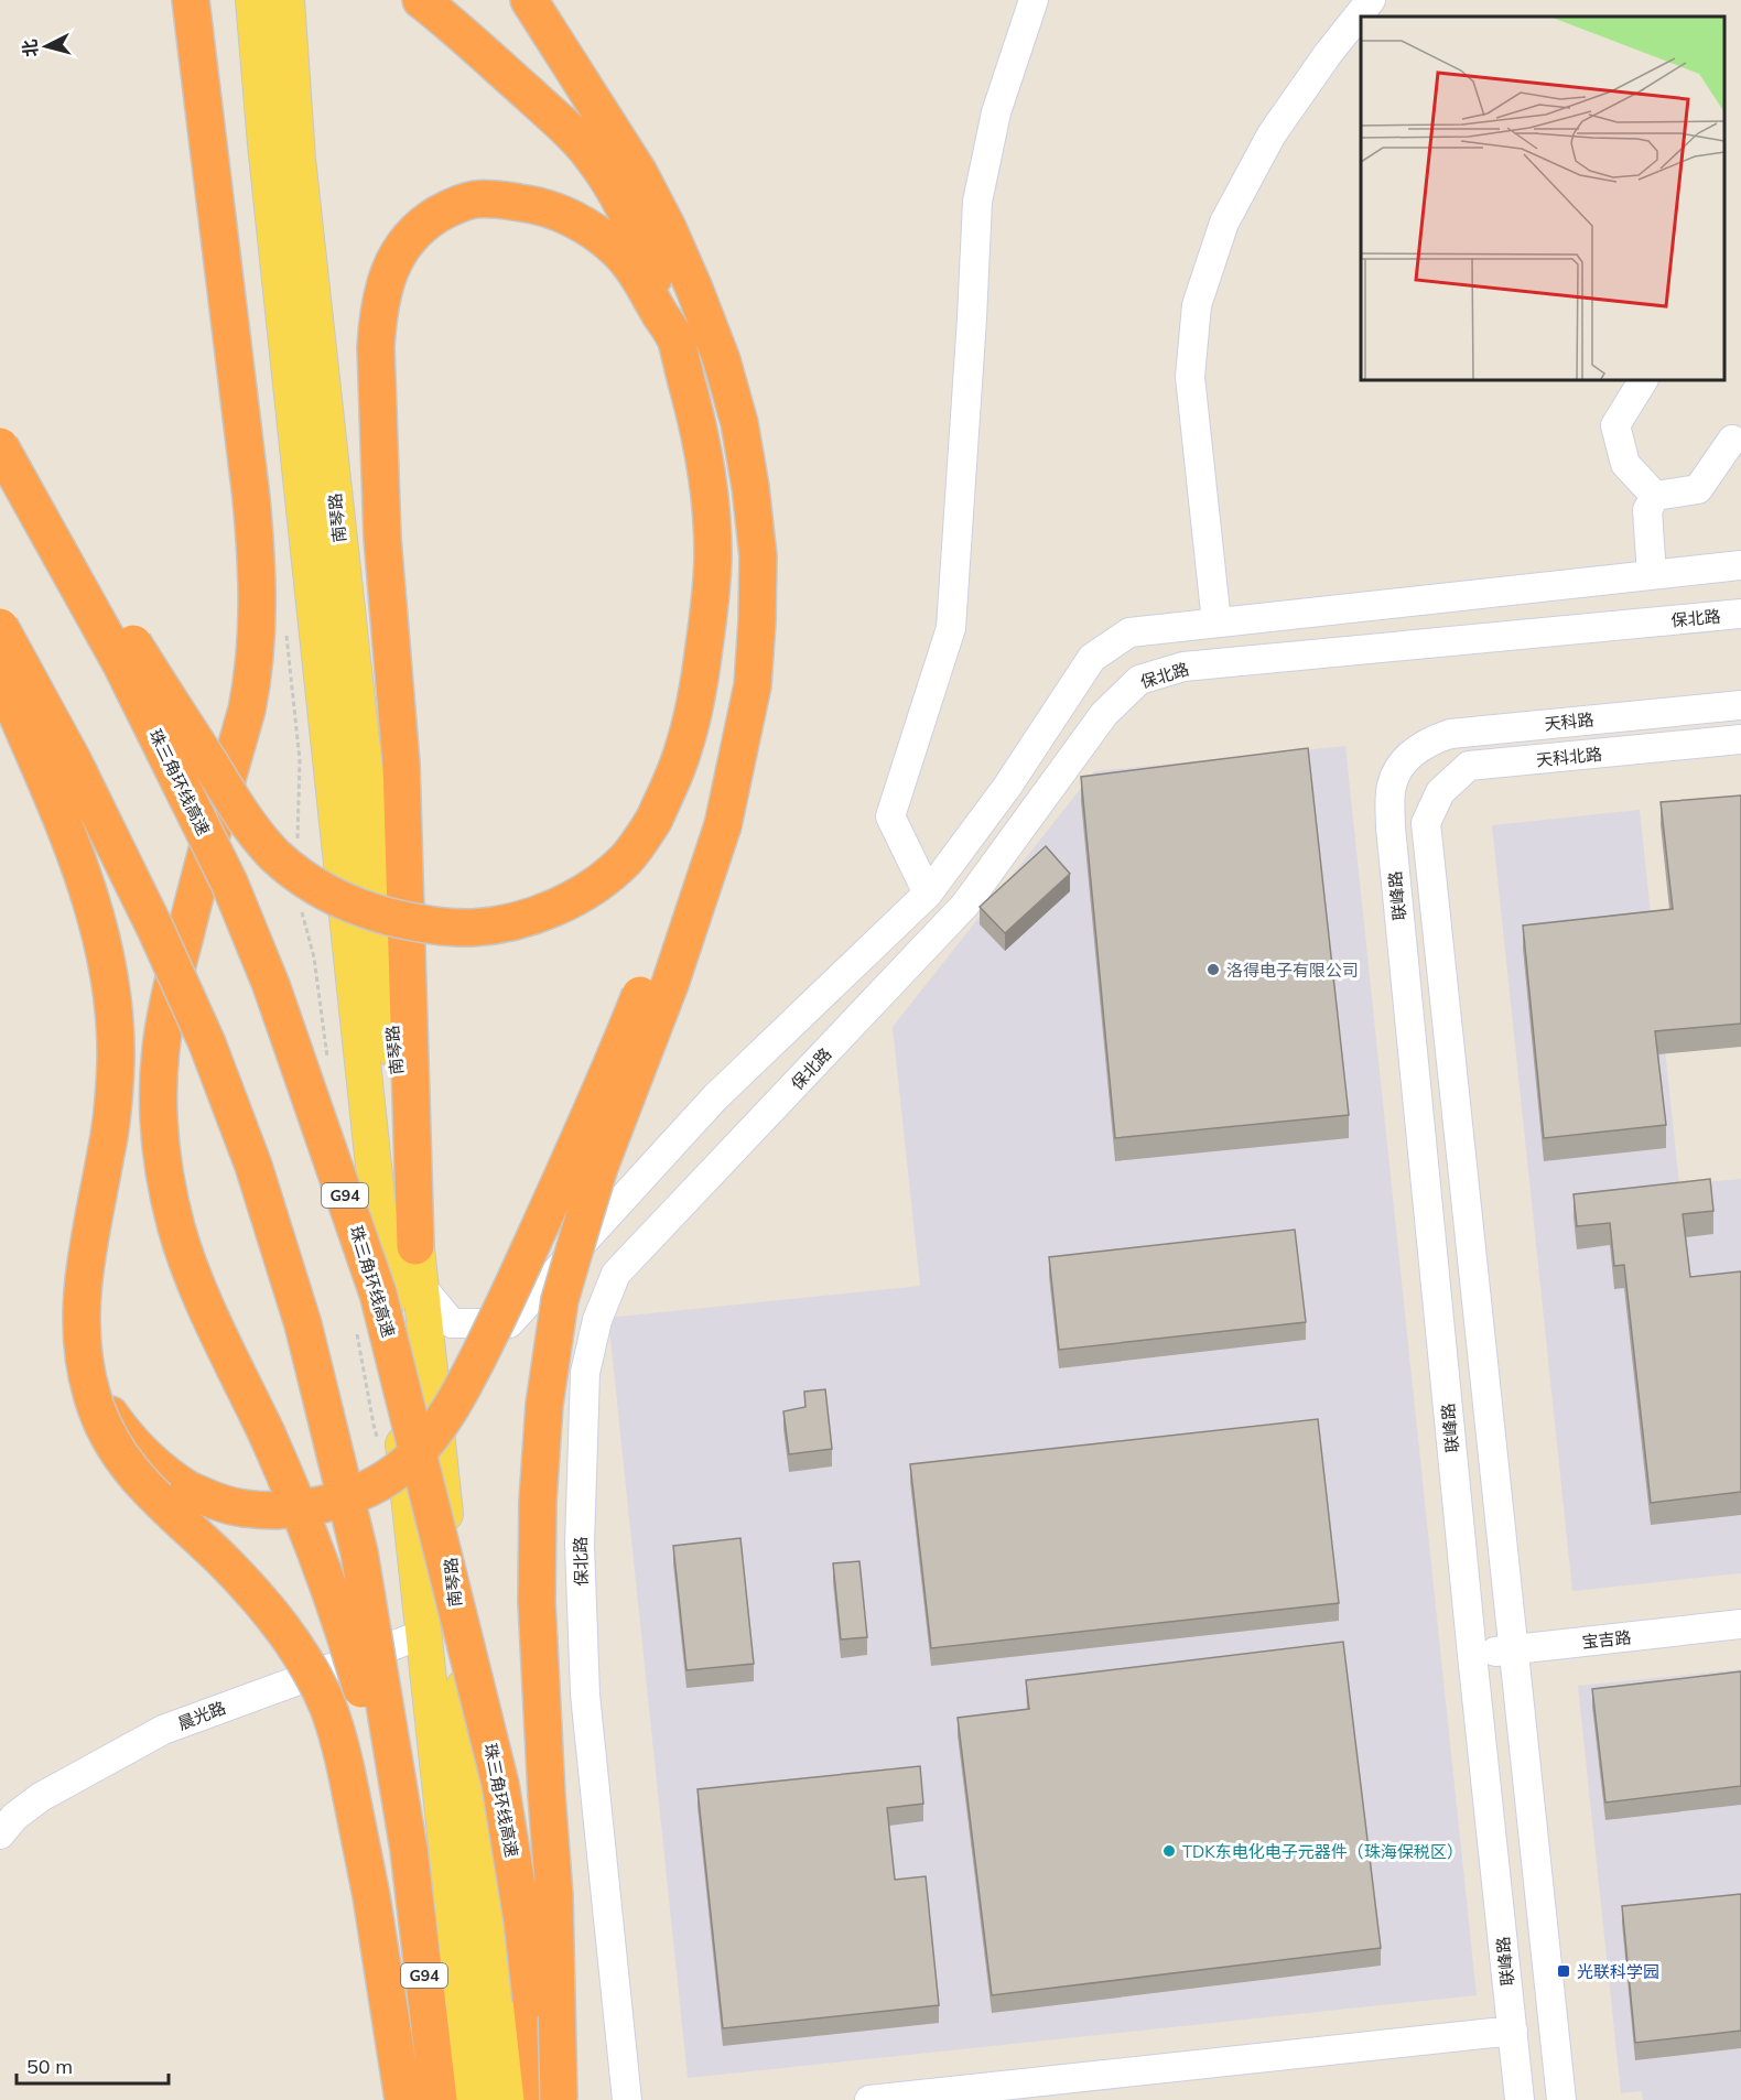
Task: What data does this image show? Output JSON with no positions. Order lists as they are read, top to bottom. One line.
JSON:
{"streets":{"highway":["珠三角环线高速","G94"],"main road":["南琴路"],"street":["保北路","天科路","天科北路","联峰路","宝吉路","晨光路"]},"crossings":[["南琴路","晨光路"],["天科路","联峰路"],["天科北路","宝吉路"],["联峰路","宝吉路"]],"places":{"other":["洛得电子有限公司","TDK东电化电子元器件（珠海保税区）"],"transit":["光联科学园"]},"scale_bar":"50 m","north":"left"}
